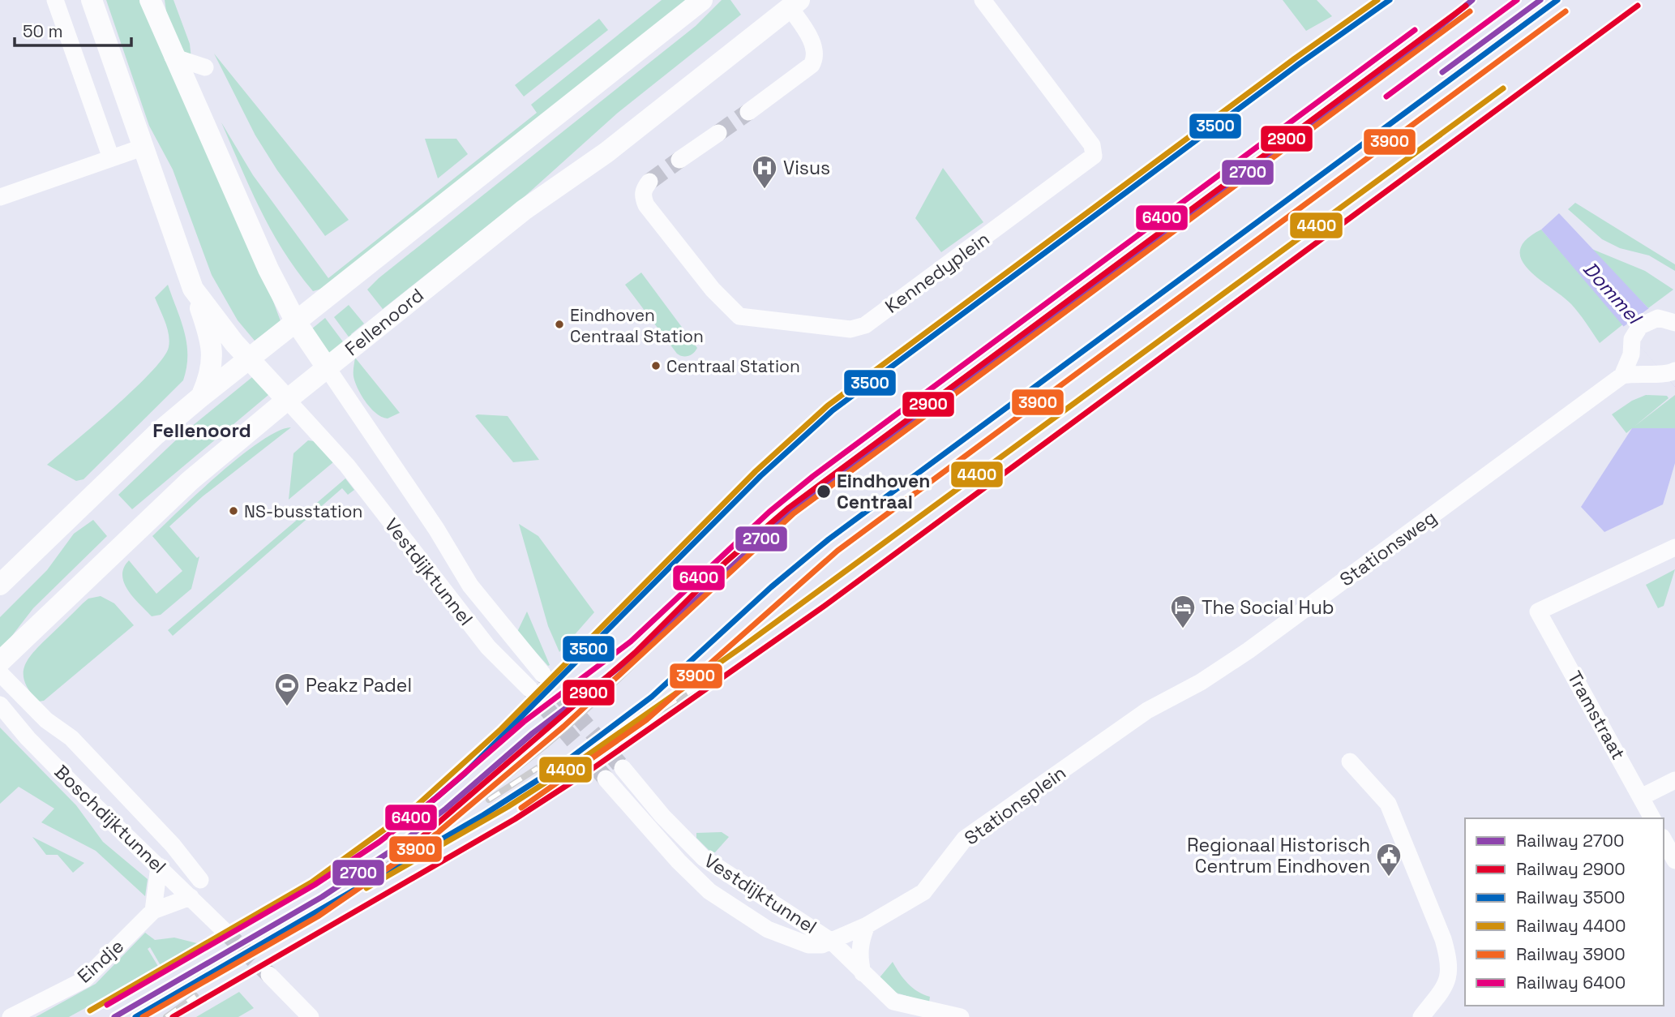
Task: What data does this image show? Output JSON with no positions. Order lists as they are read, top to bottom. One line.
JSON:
{"streets":{"main road":["Fellenoord"],"street":["Kennedyplein","Stationsweg","Vestdijktunnel","Tramstraat","Stationsplein","Boschdijktunnel","Eindje"]},"crossings":[["Fellenoord","Vestdijktunnel"],["Stationsweg","Stationsplein"],["Vestdijktunnel","Stationsplein"],["Boschdijktunnel","Eindje"]],"districts":["Fellenoord"],"water":["Dommel"],"places":{"hospital":["Visus"],"other":["Eindhoven Centraal Station","Centraal Station","Eindhoven Centraal","NS-busstation"],"hotel":["The Social Hub"],"sports":["Peakz Padel"],"public building":["Regionaal Historisch Centrum Eindhoven"]},"lines":["rail line 2700","rail line 3500","rail line 4400","rail line 6400","rail line 2900","rail line 3900"],"legend":["Railway 2700","Railway 2900","Railway 3500","Railway 4400","Railway 3900","Railway 6400"],"scale_bar":"50 m"}
